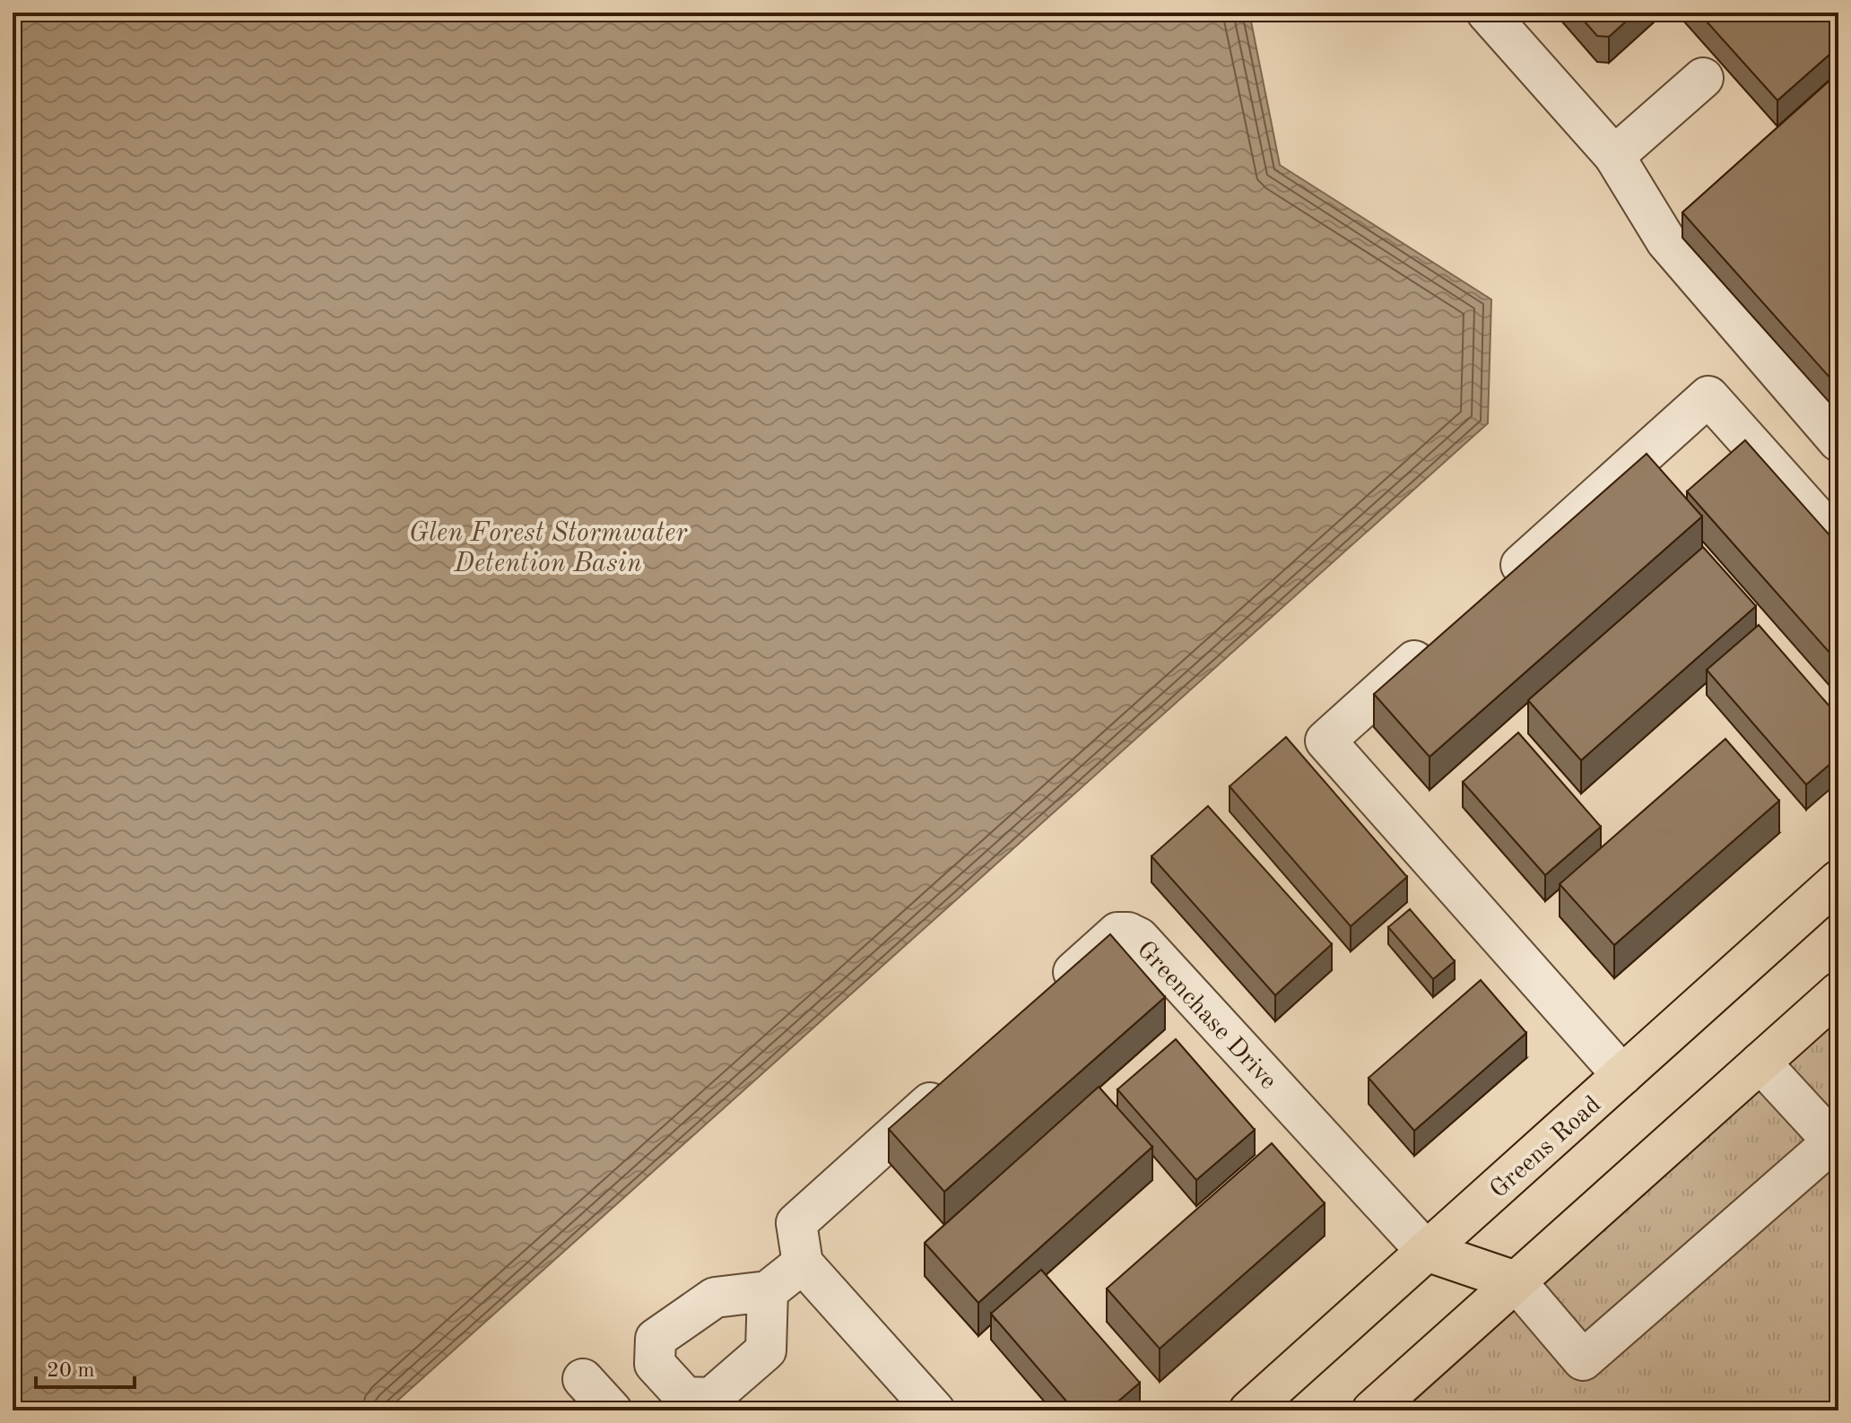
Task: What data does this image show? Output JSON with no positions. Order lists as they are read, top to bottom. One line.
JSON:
{"streets":{"main road":["Greens Road"],"lane":["Greenchase Drive"]},"crossings":[["Greenchase Drive","Greens Road"]],"water":["Glen Forest Stormwater Detention Basin"],"scale_bar":"20 m"}
